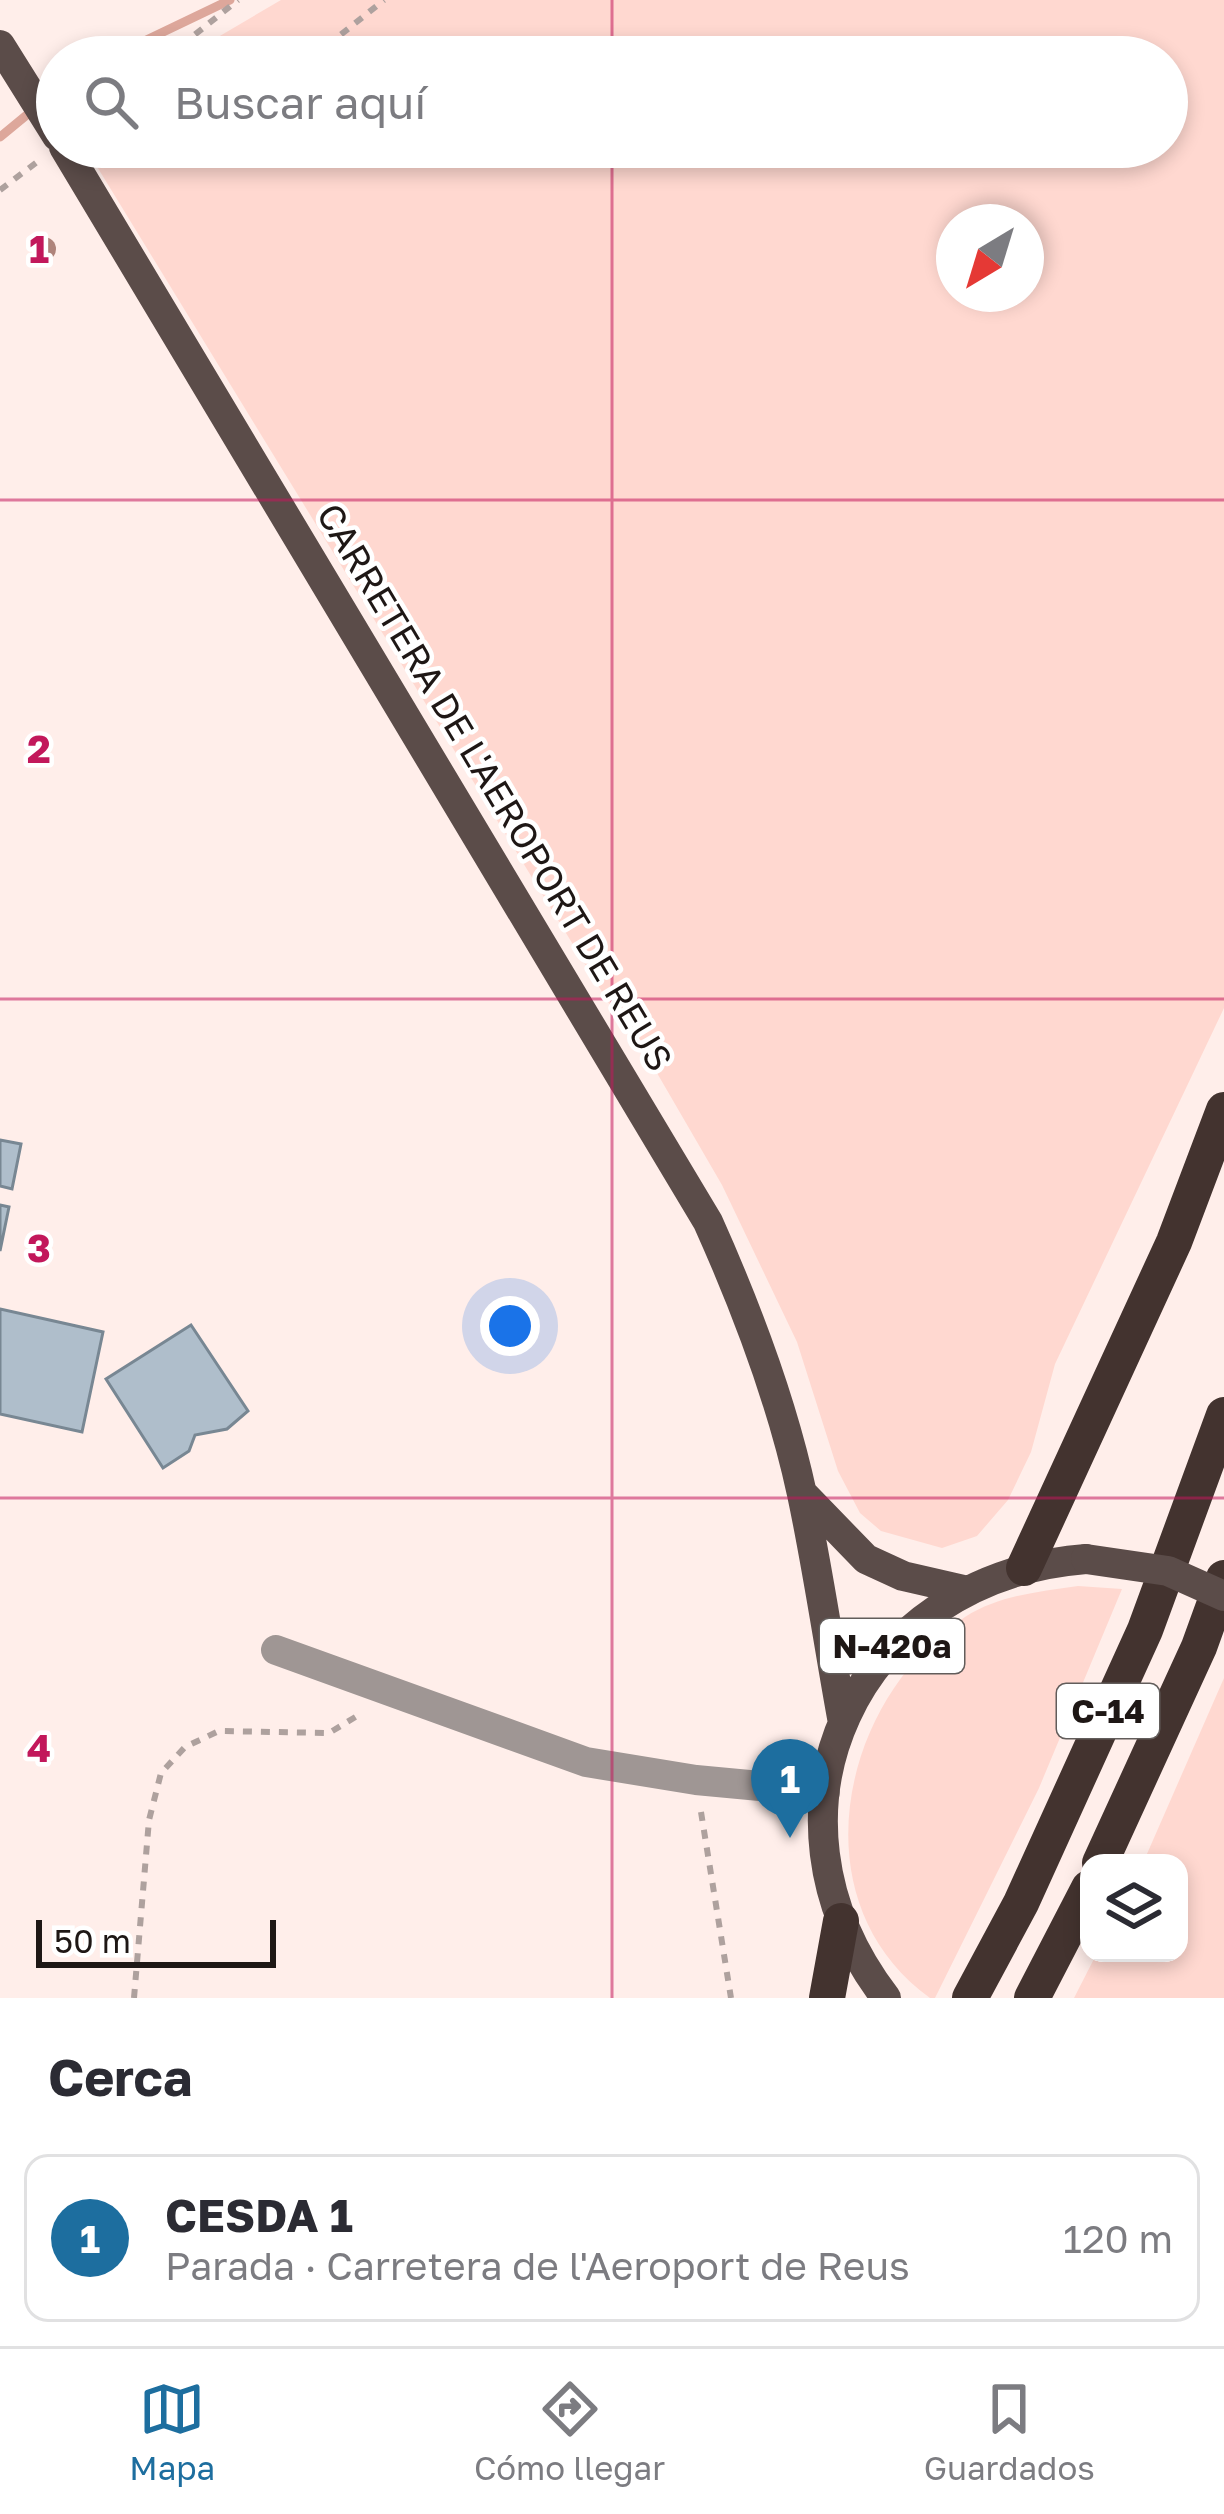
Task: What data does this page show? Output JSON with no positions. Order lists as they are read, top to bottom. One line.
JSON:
{"streets":{"highway":["C-14"],"main road":["CARRETERA DE L'AEROPORT DE REUS","N-420a"]},"crossings":[["CARRETERA DE L'AEROPORT DE REUS","N-420a"]],"scale_bar":"50 m","north":"bottom left","page":{"search":"Buscar aquí","pins":"1","scale":"50 m","heading":"Cerca","list":[{"mark":"1","name":"CESDA 1","note":"Parada · Carretera de l'Aeroport de Reus","value":"120 m"}],"nav":["Mapa","Cómo llegar","Guardados"]},"grid":{"rows":["1","2","3","4"]}}
